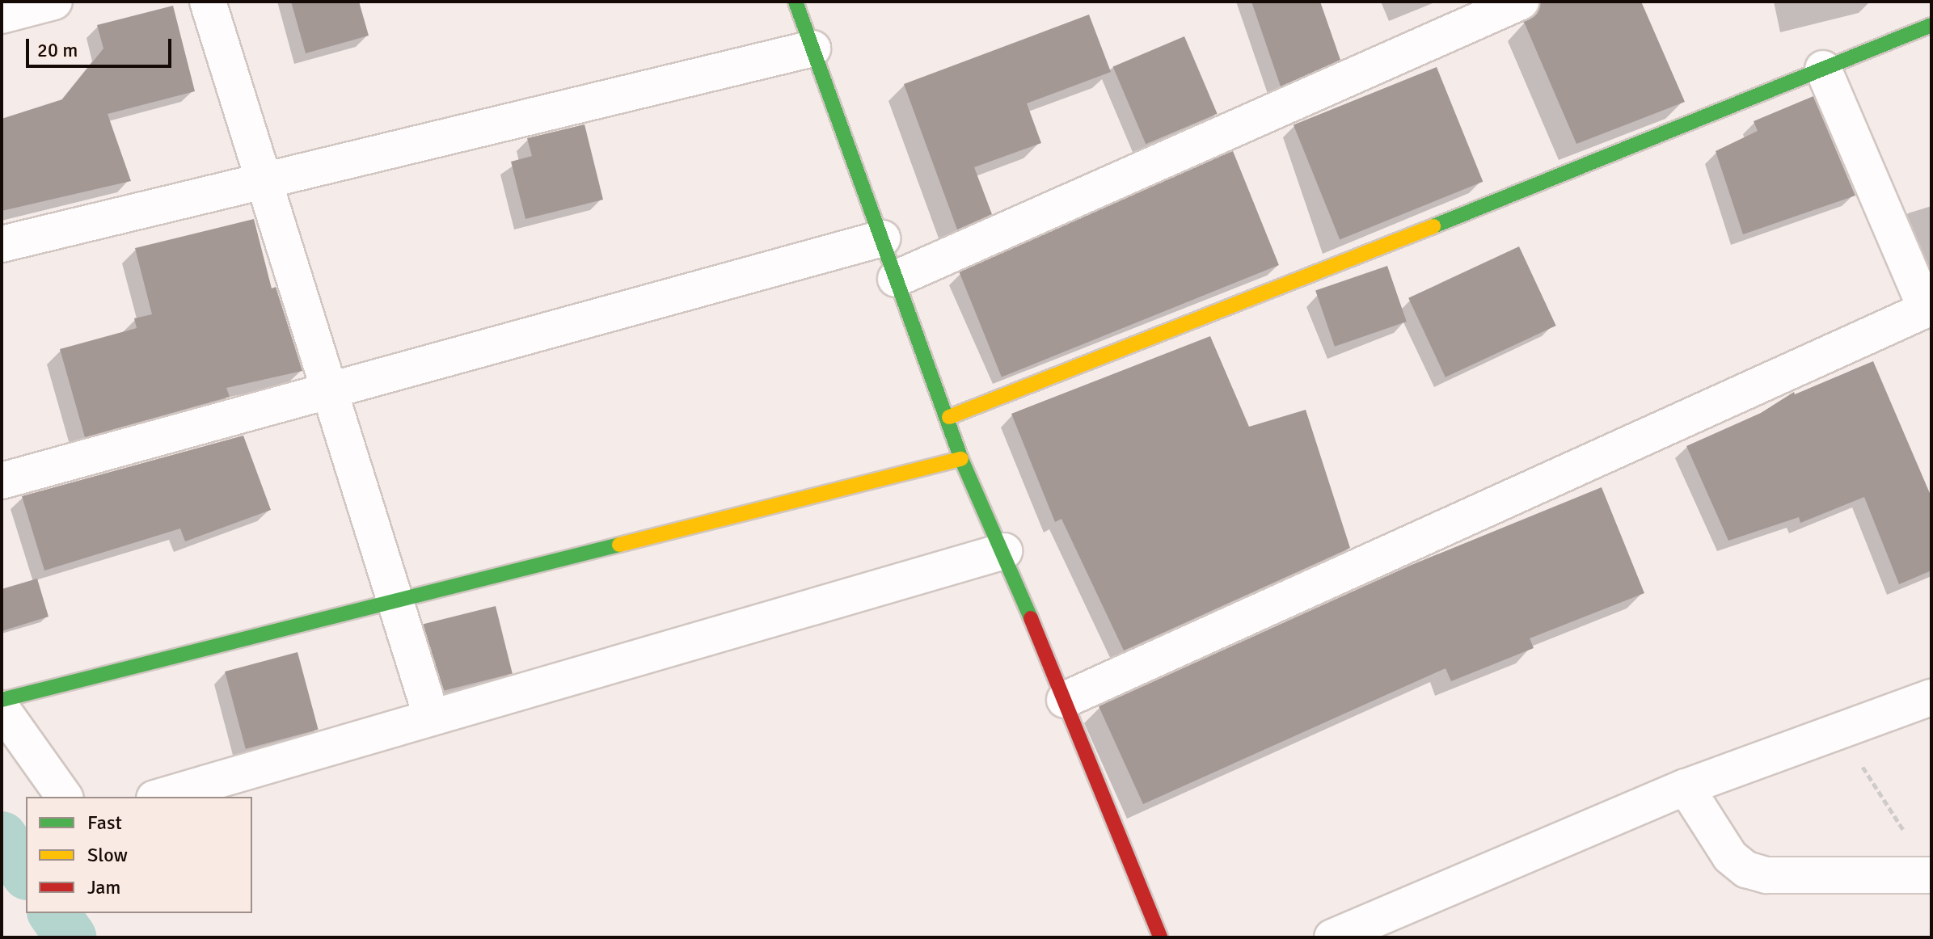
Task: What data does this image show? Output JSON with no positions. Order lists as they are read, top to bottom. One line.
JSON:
{"legend":["Fast","Slow","Jam"],"scale_bar":"20 m"}
